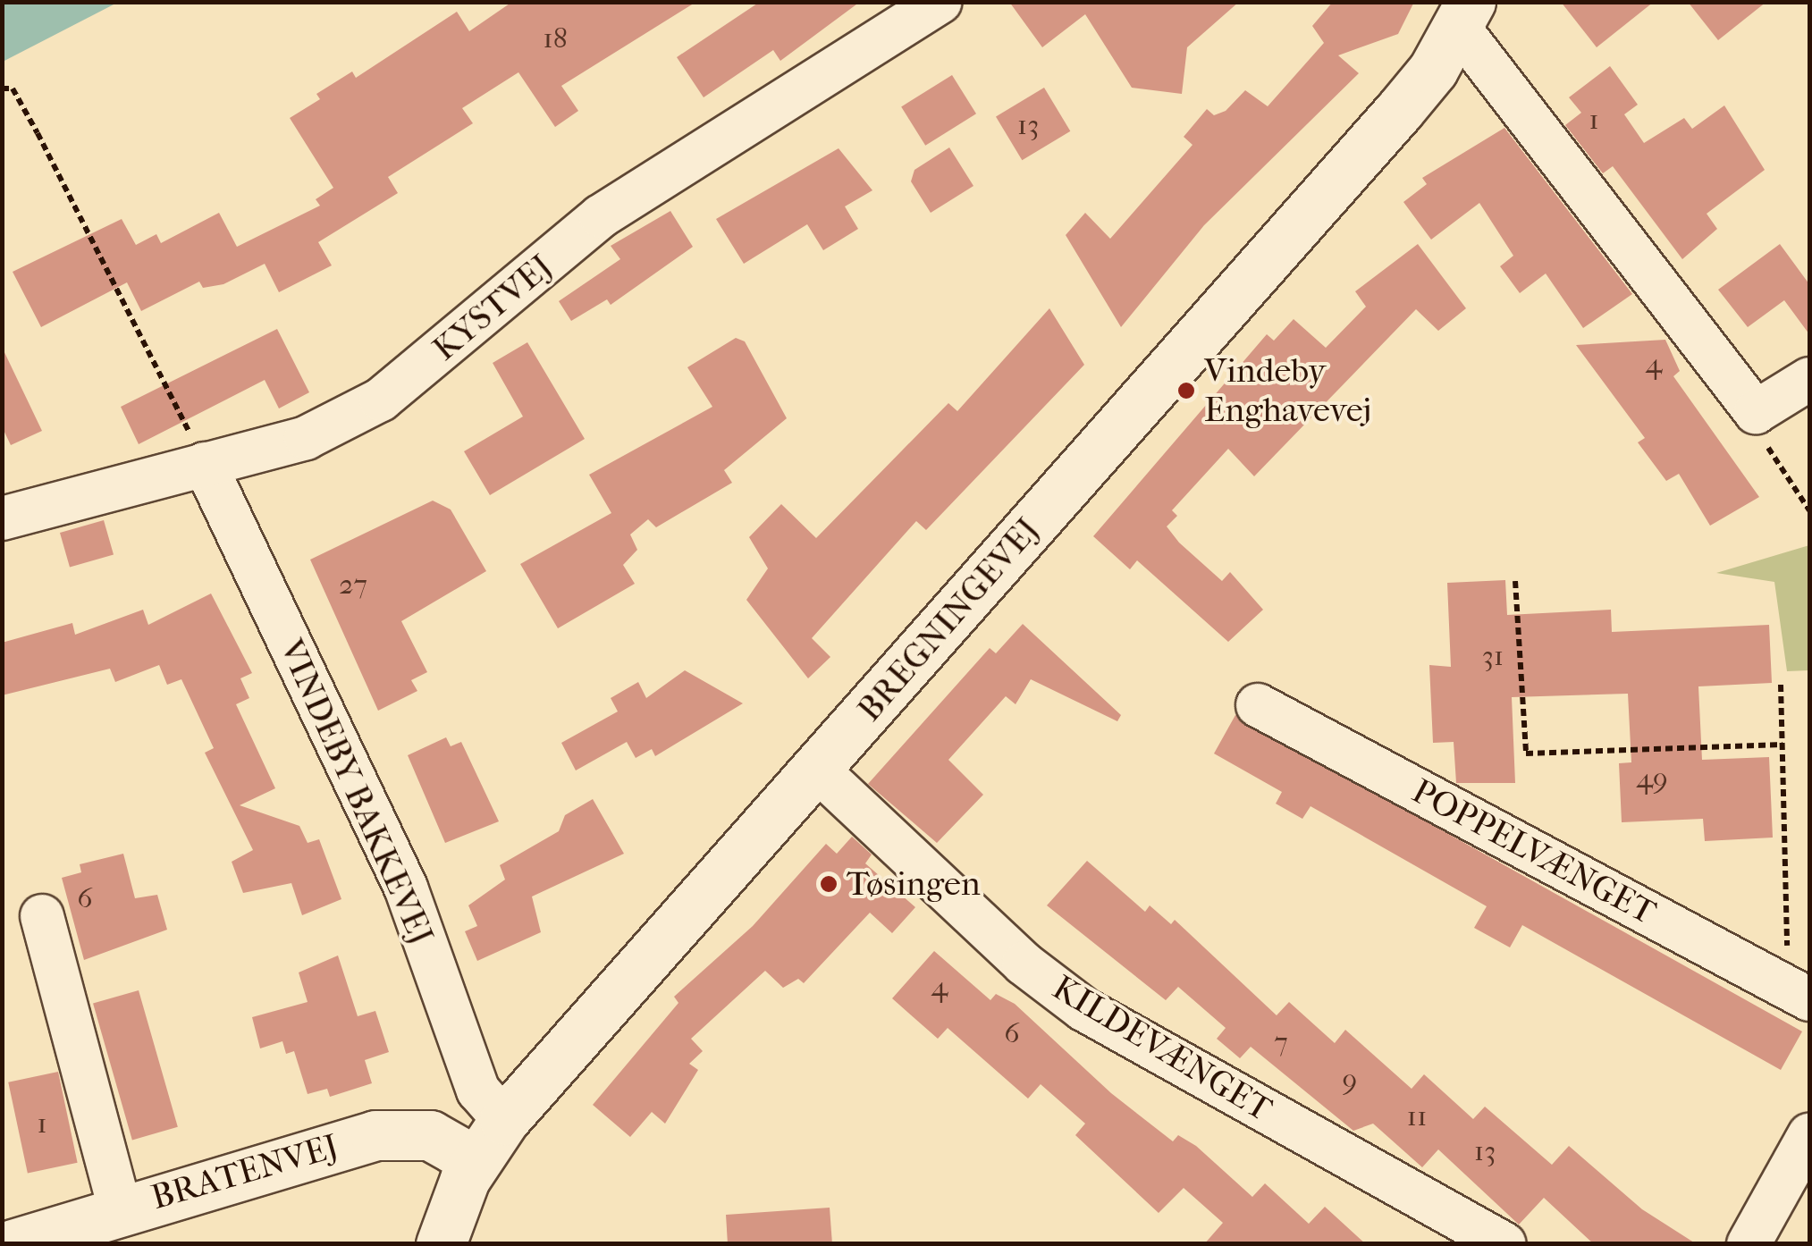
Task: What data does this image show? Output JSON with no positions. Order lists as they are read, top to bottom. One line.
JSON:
{"streets":{"street":["KYSTVEJ","BREGNINGEVEJ","VINDEBY BAKKEVEJ","POPPELVÆNGET","KILDEVÆNGET","BRATENVEJ"]},"crossings":[["KYSTVEJ","VINDEBY BAKKEVEJ"],["BREGNINGEVEJ","VINDEBY BAKKEVEJ"],["BREGNINGEVEJ","KILDEVÆNGET"],["BREGNINGEVEJ","BRATENVEJ"]],"places":["Vindeby Enghavevej","Tøsingen"],"house_numbers":["18","1","13","4","27","31","49","6","4","6","7","9","11","1","13"]}
